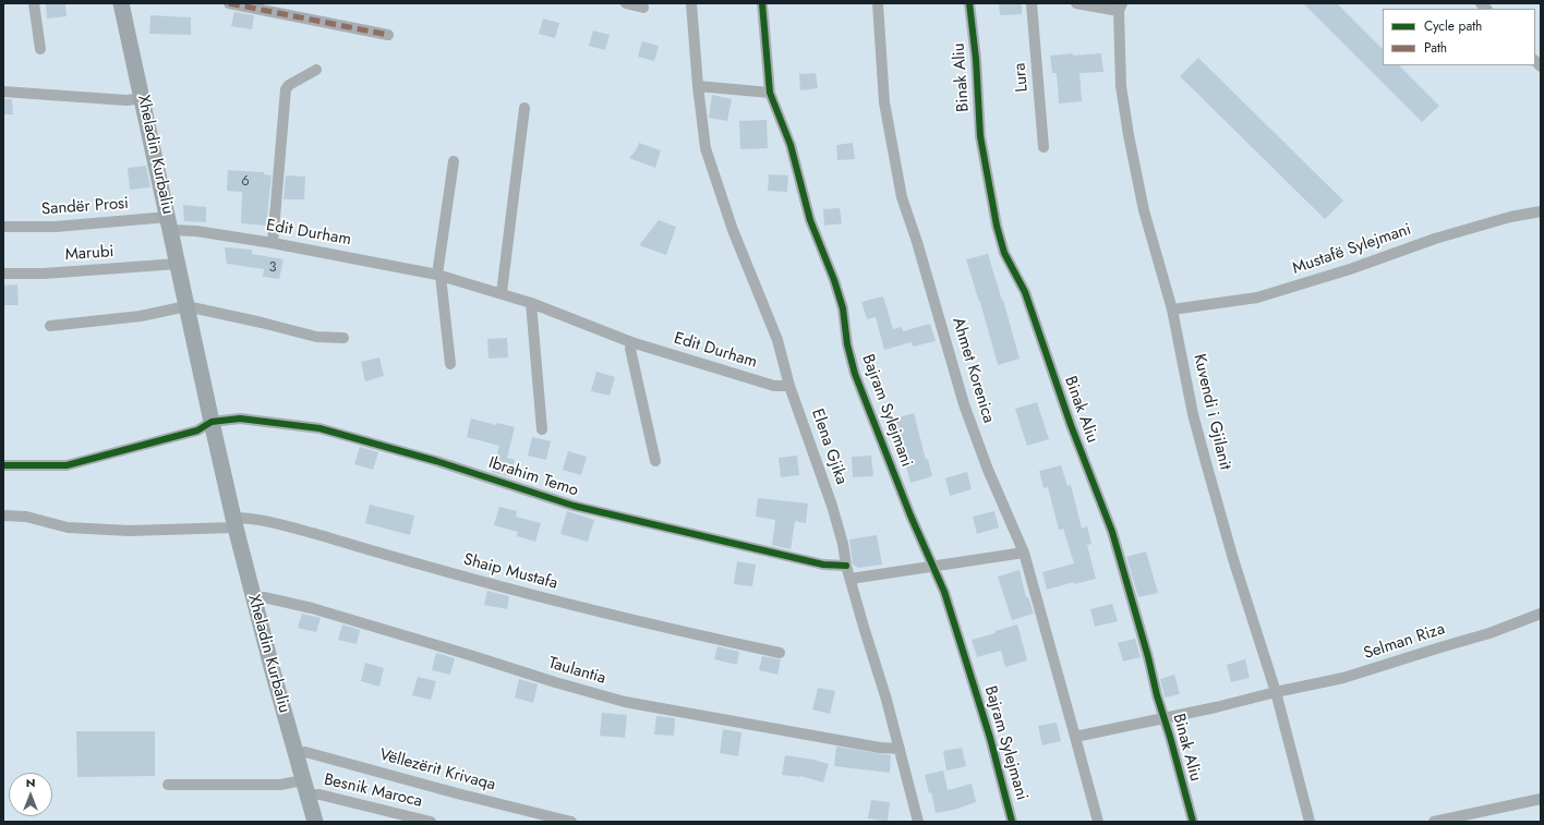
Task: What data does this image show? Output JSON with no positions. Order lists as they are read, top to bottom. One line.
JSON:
{"streets":{"main road":["Xheladin Kurbaliu"],"street":["Binak Aliu","Lura","Sandër Prosi","Edit Durham","Mustafë Sylejmani","Marubi","Ahmet Korenica","Bajram Sylejmani","Kuvendi i Gjilanit","Elena Gjika","Ibrahim Temo","Shaip Mustafa","Selman Riza","Taulantia","Vëllezërit Krivaqa","Besnik Maroca"]},"crossings":[["Binak Aliu","Selman Riza"],["Xheladin Kurbaliu","Sandër Prosi"],["Xheladin Kurbaliu","Edit Durham"],["Xheladin Kurbaliu","Marubi"],["Xheladin Kurbaliu","Ibrahim Temo"],["Xheladin Kurbaliu","Shaip Mustafa"],["Xheladin Kurbaliu","Taulantia"],["Xheladin Kurbaliu","Vëllezërit Krivaqa"],["Xheladin Kurbaliu","Besnik Maroca"],["Sandër Prosi","Edit Durham"],["Edit Durham","Elena Gjika"],["Mustafë Sylejmani","Kuvendi i Gjilanit"],["Ahmet Korenica","Selman Riza"],["Kuvendi i Gjilanit","Selman Riza"],["Elena Gjika","Ibrahim Temo"],["Elena Gjika","Taulantia"]],"house_numbers":["6","3"],"legend":["Cycle path","Path"],"north":"top"}
